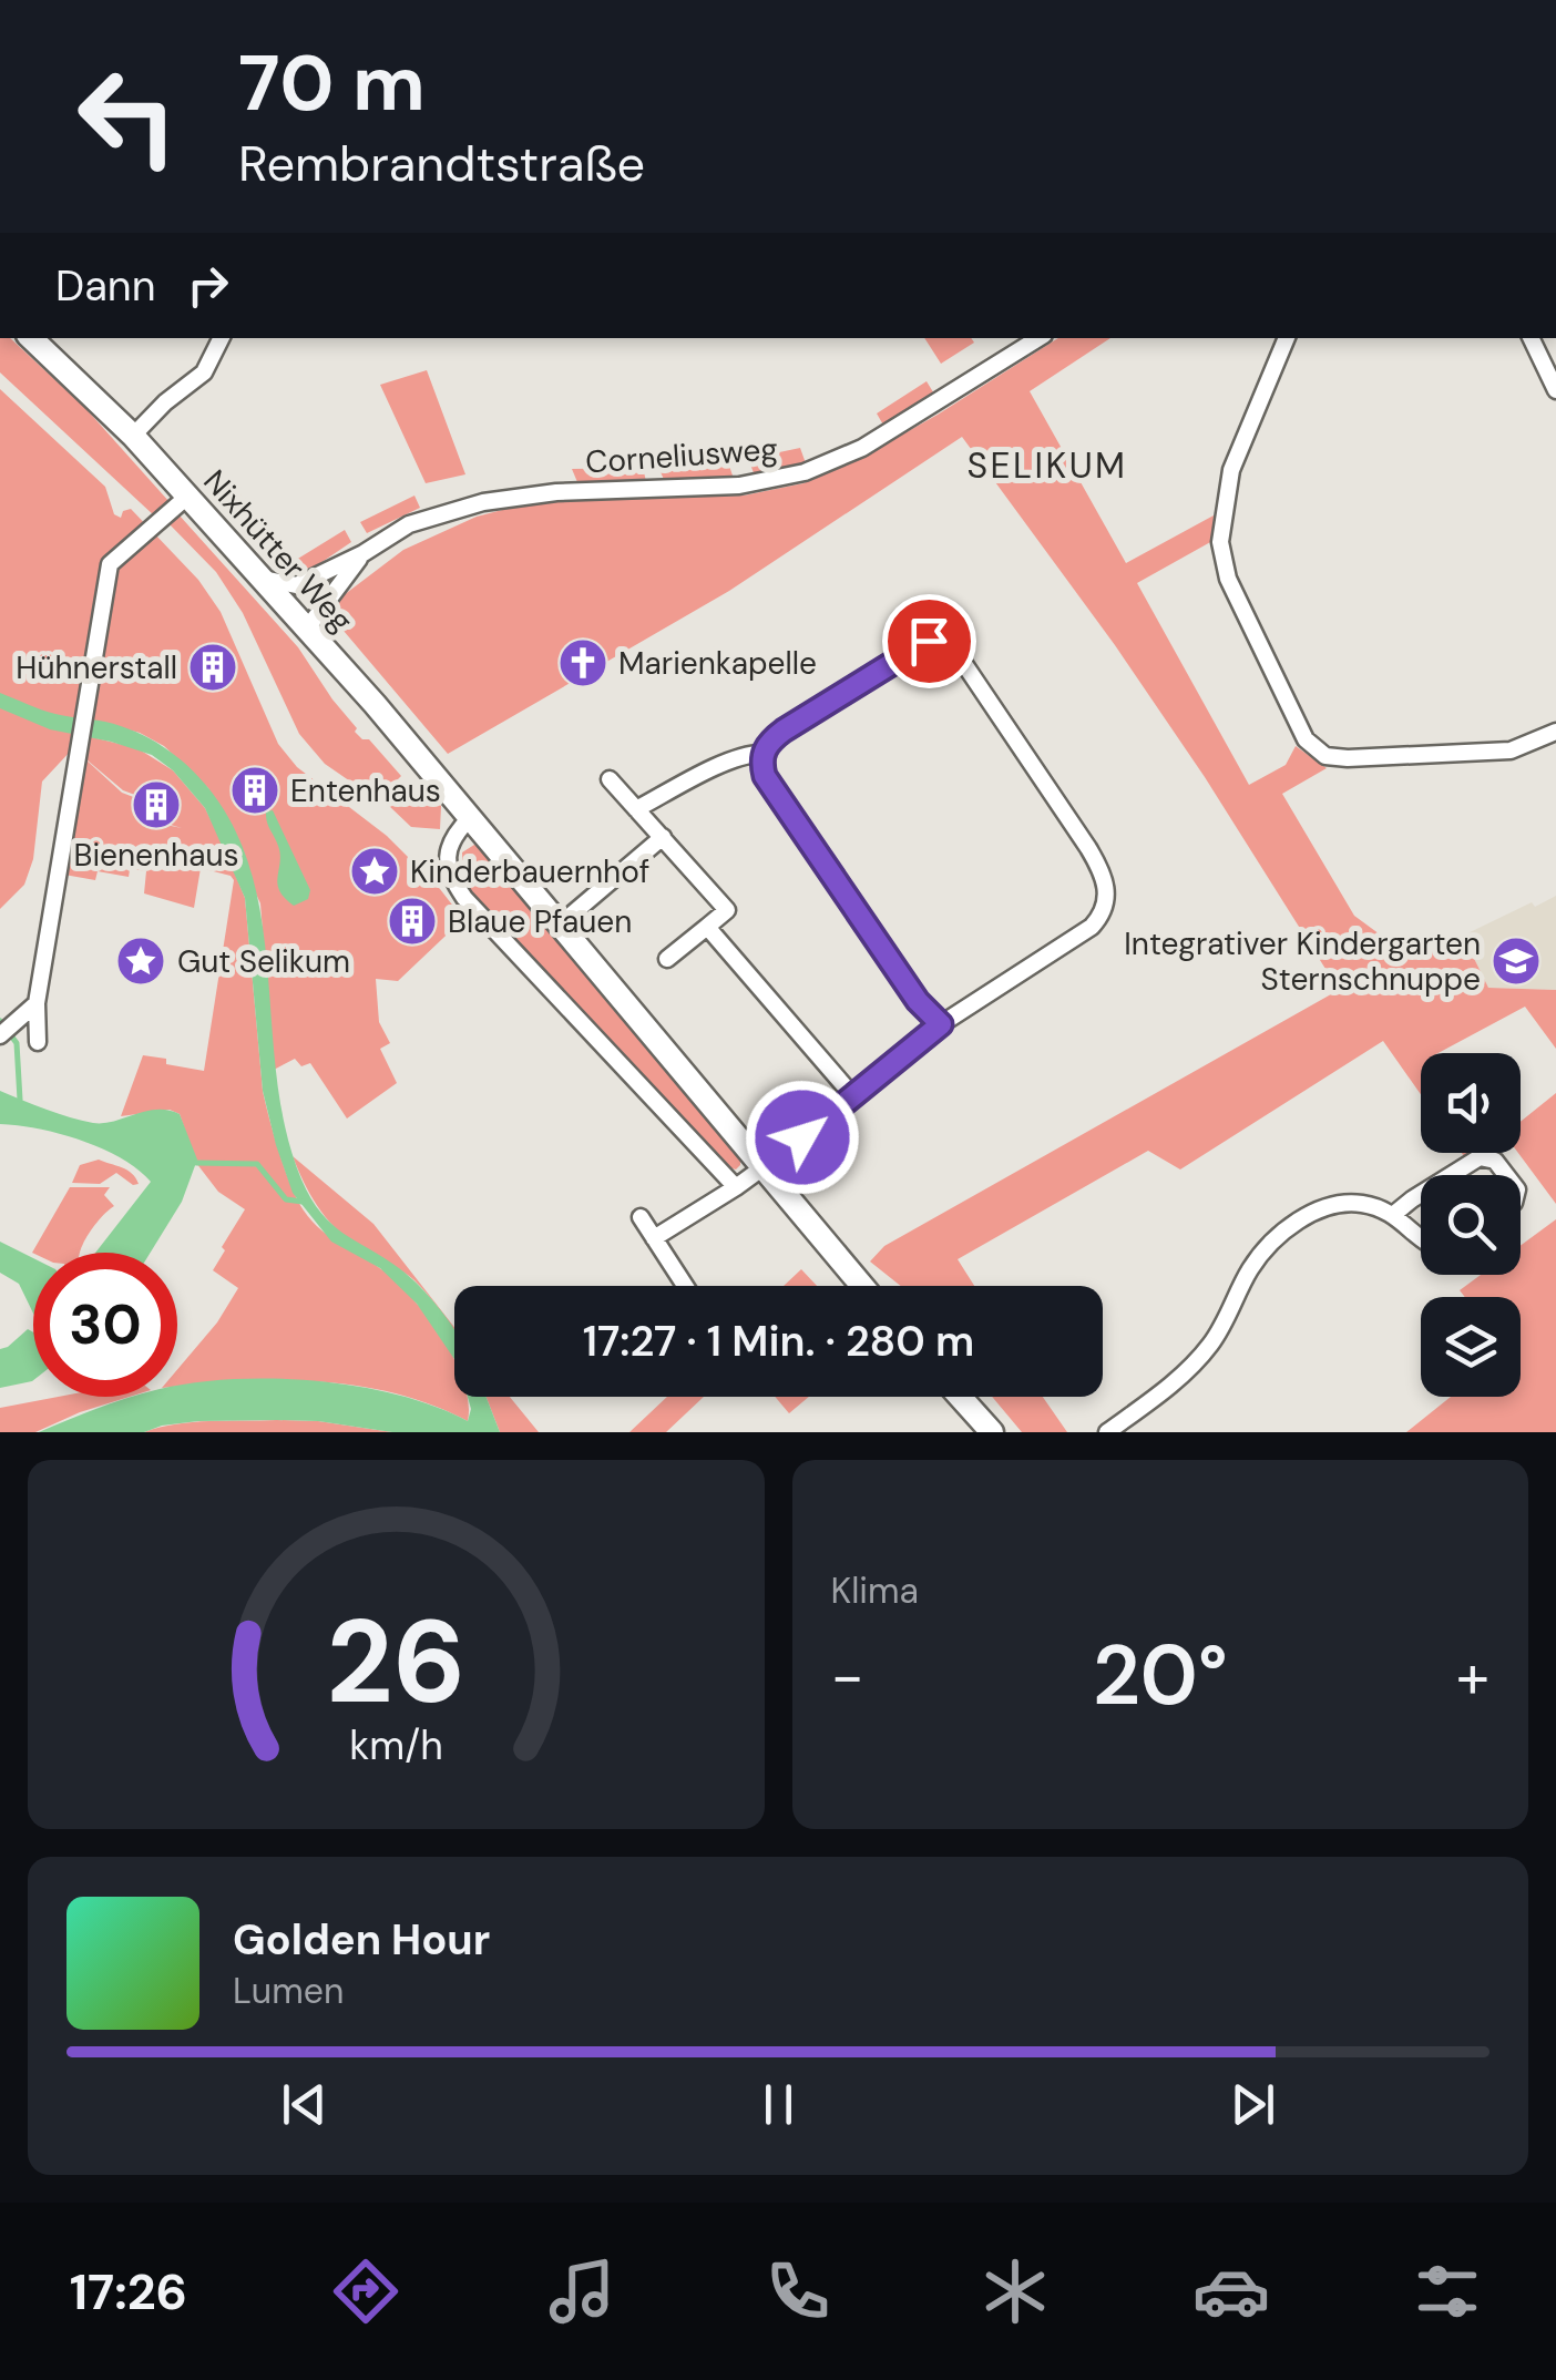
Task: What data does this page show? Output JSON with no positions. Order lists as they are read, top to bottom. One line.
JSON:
{"streets":{"main road":["Nixhütter Weg"],"street":["Corneliusweg"]},"crossings":[["Corneliusweg","Nixhütter Weg"]],"districts":["SELIKUM"],"places":{"church":["Marienkapelle"],"building":["Hühnerstall","Entenhaus","Bienenhaus","Blaue Pfauen"],"place":["Kinderbauernhof","Gut Selikum"],"school or university":["Integrativer Kindergarten Sternschnuppe"]},"page":{"turn":["70 m","Rembrandtstraße"],"then":"Dann","limit":"30","trip":"17:27 · 1 Min. · 280 m","tile":"Klima","heat":["−","20°","+"],"song":["Golden Hour","Lumen"],"tabs":"17:26","gauge":["26","km/h"]}}
